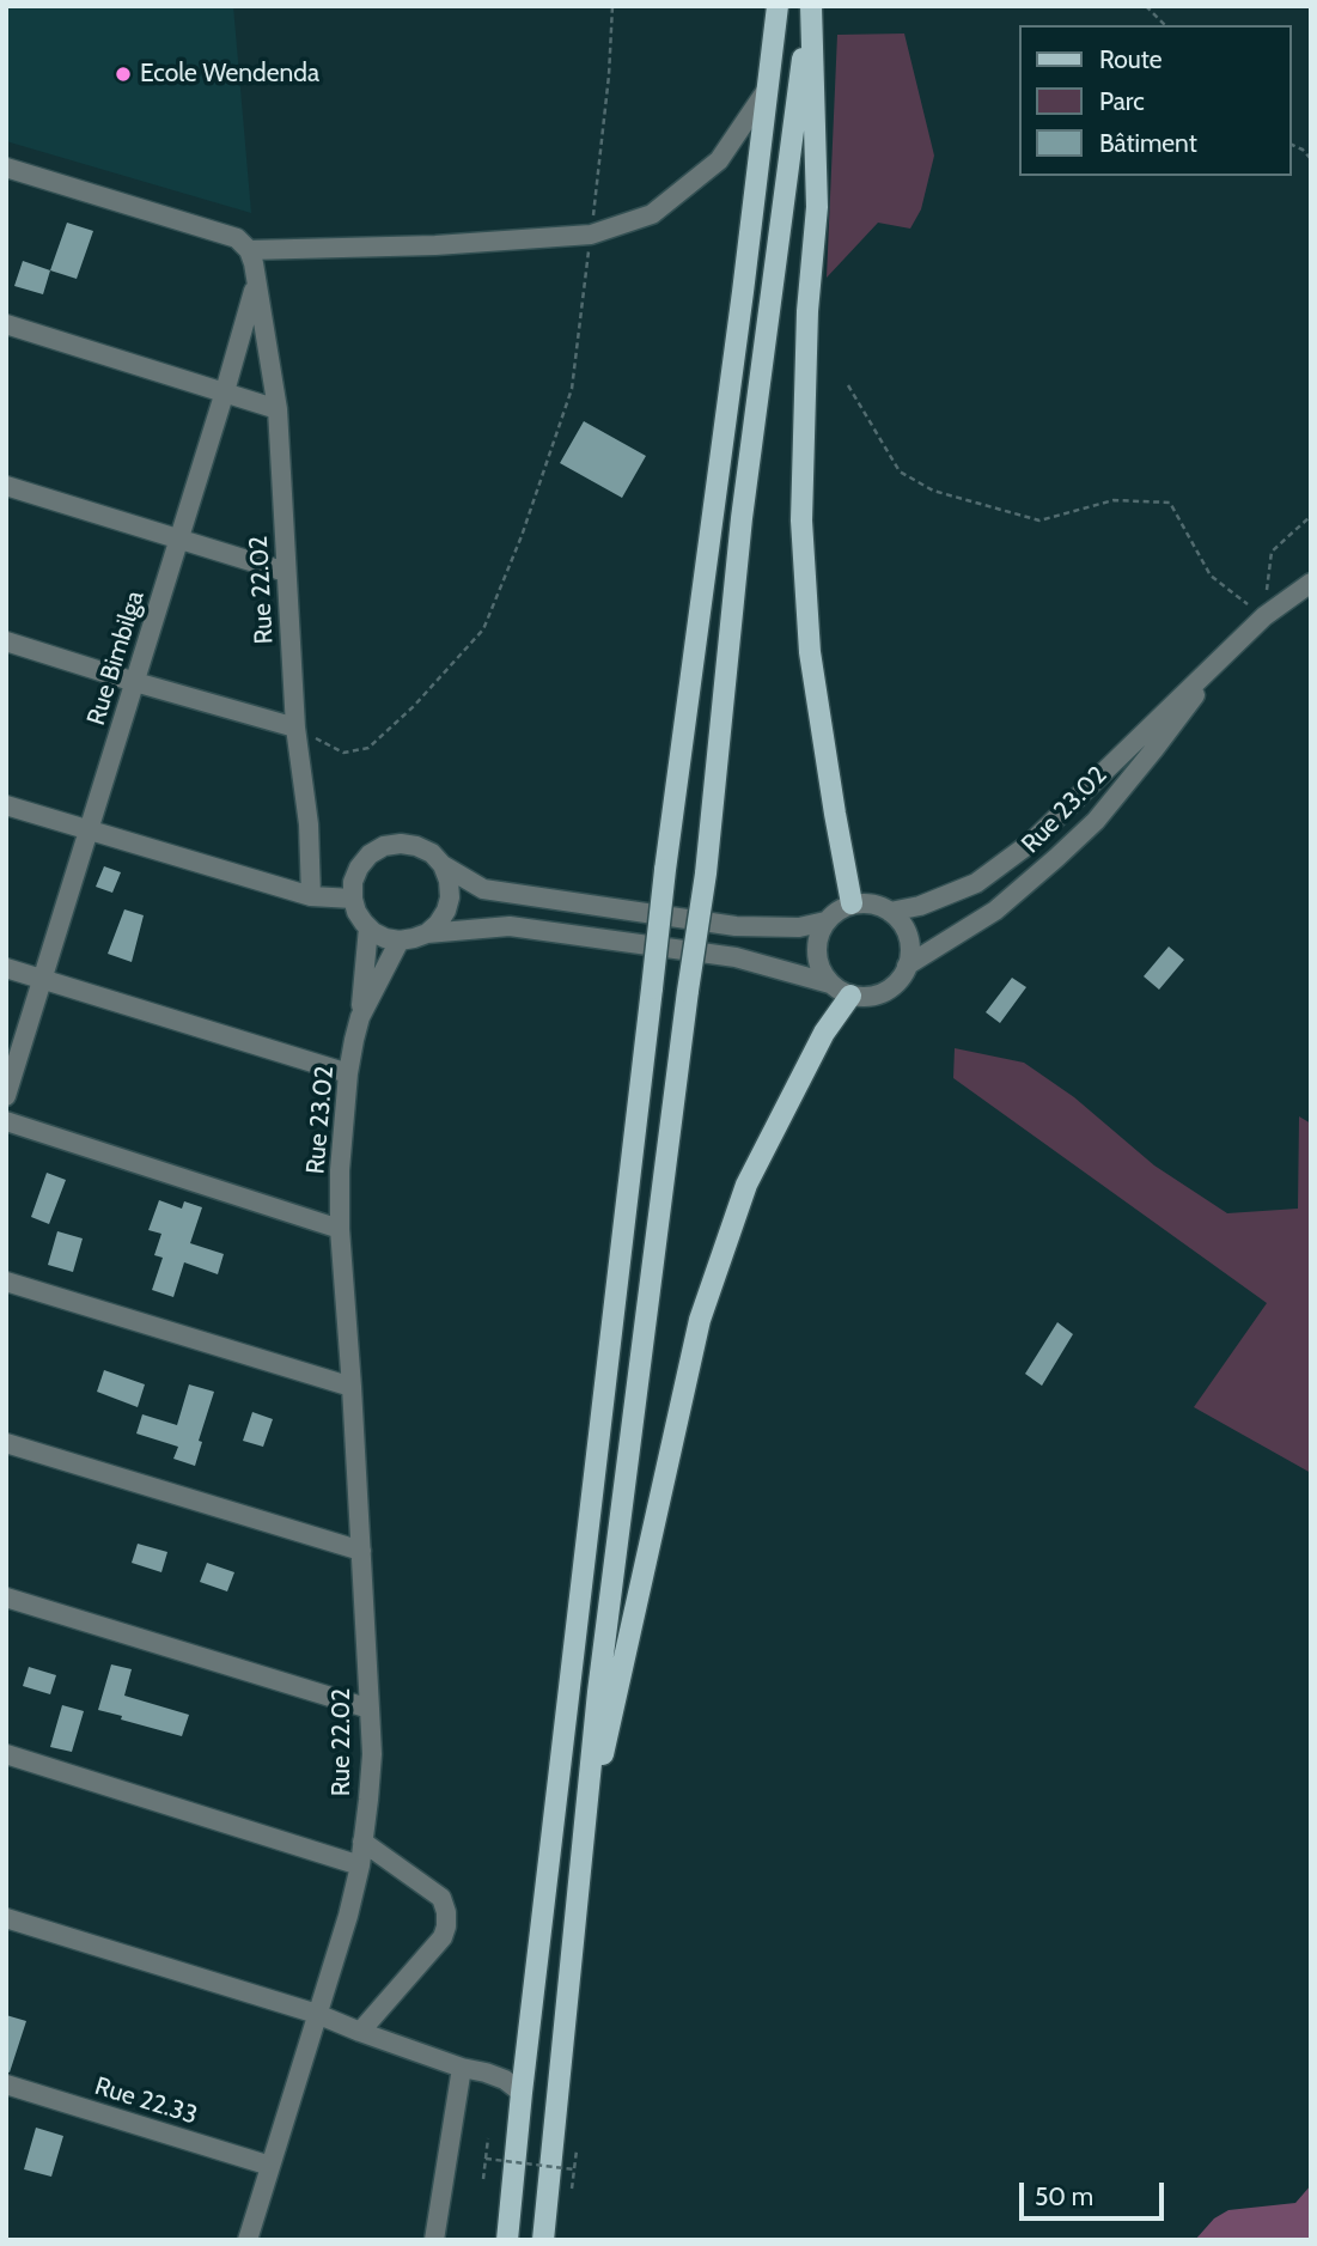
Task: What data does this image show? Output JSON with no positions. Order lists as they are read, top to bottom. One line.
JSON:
{"streets":{"street":["Rue 22.02","Rue Bimbilga","Rue 23.02","Rue 22.33"]},"crossings":[["Rue 22.02","Rue Bimbilga"],["Rue 22.02","Rue 23.02"],["Rue 22.02","Rue 22.33"]],"places":["Ecole Wendenda"],"legend":["Route","Parc","Bâtiment"],"scale_bar":"50 m"}
